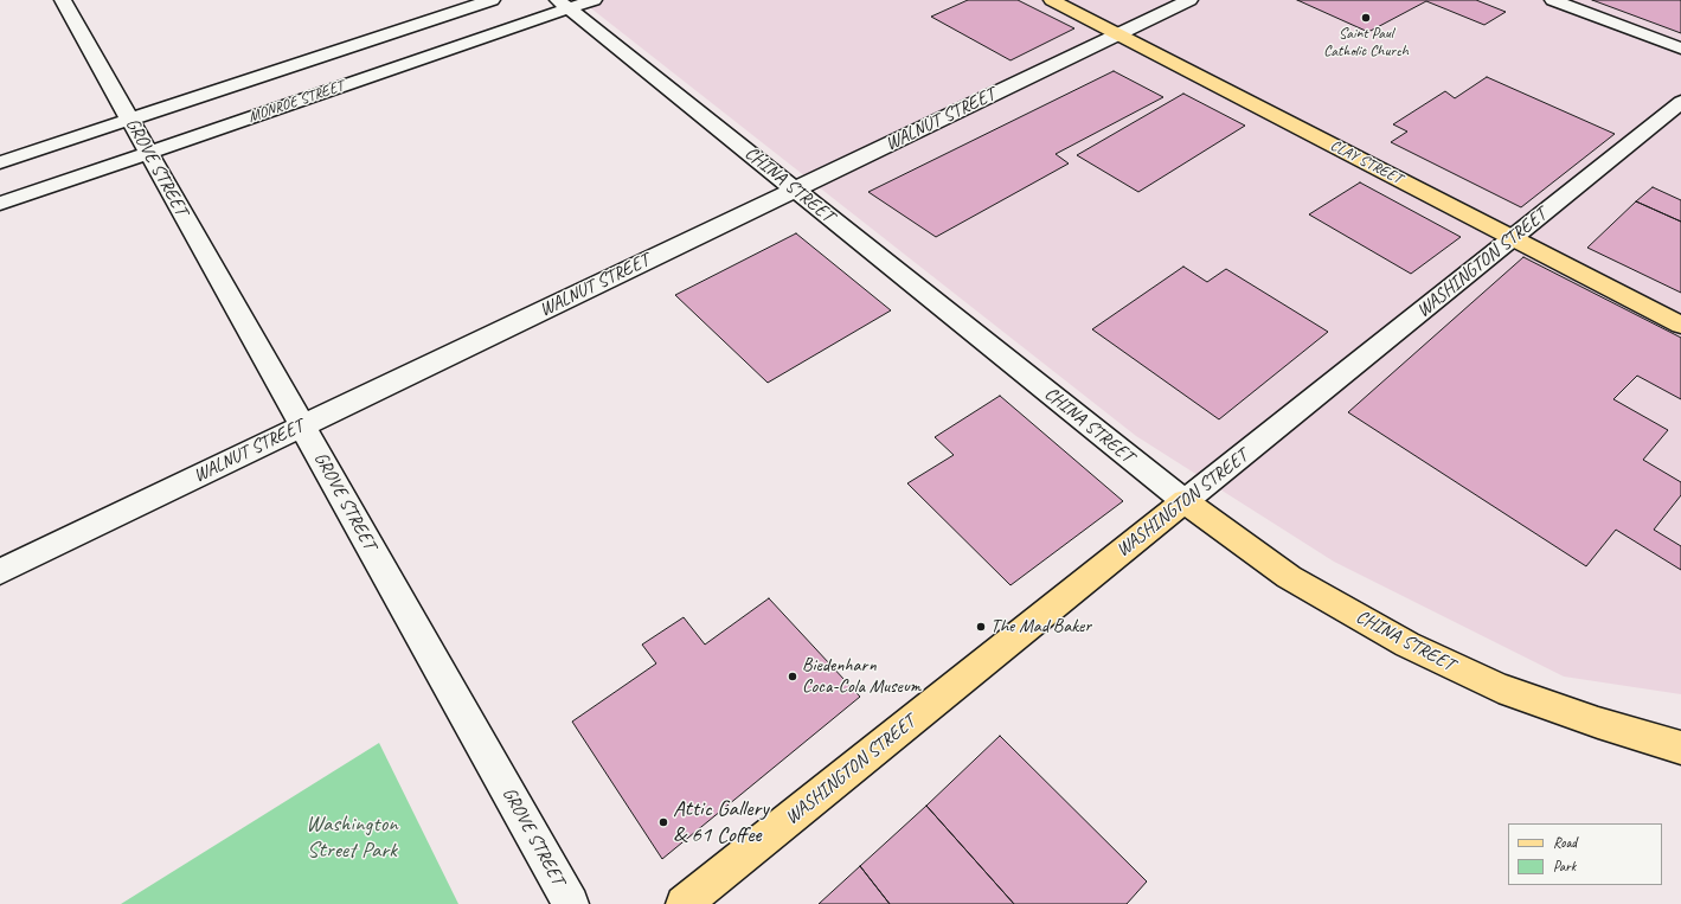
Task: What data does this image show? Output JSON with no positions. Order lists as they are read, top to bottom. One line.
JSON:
{"streets":{"main road":["CLAY STREET","CHINA STREET","WASHINGTON STREET"],"street":["MONROE STREET","WALNUT STREET","GROVE STREET"]},"crossings":[["MONROE STREET","GROVE STREET"],["MONROE STREET","CHINA STREET"],["WALNUT STREET","CLAY STREET"],["WALNUT STREET","GROVE STREET"],["WALNUT STREET","CHINA STREET"],["CLAY STREET","WASHINGTON STREET"],["CHINA STREET","WASHINGTON STREET"]],"parks":["Washington Street Park"],"places":["Saint Paul Catholic Church","The Mad Baker","Biedenharn Coca-Cola Museum","Attic Gallery & 61 Coffee"],"legend":["Road","Park"]}
